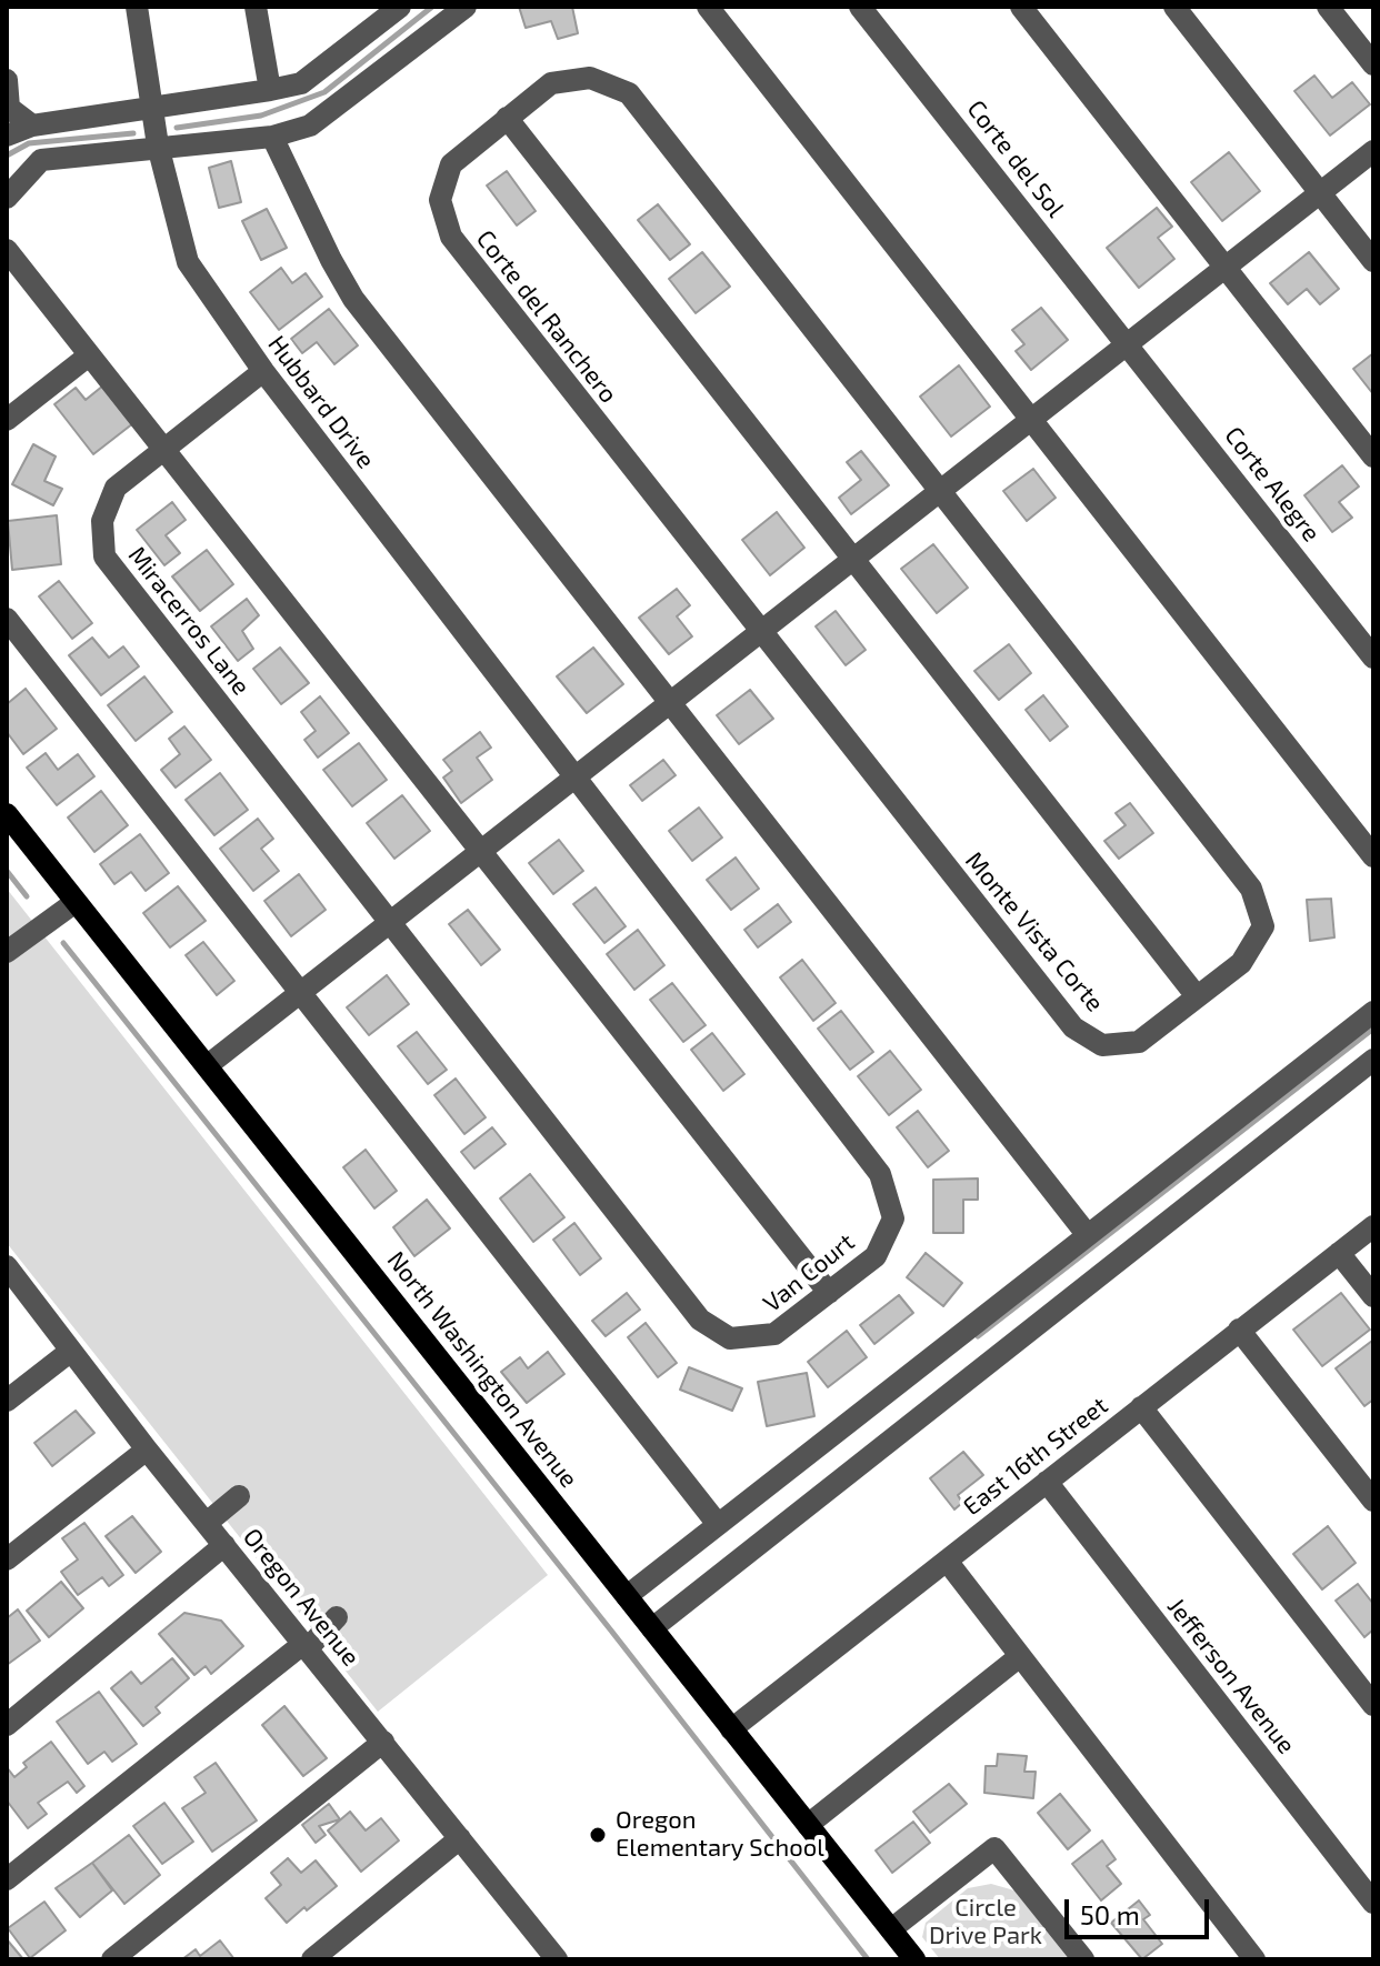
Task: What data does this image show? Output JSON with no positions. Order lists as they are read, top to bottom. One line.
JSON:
{"streets":{"main road":["North Washington Avenue"],"street":["Corte del Sol","Corte del Ranchero","Hubbard Drive","Corte Alegre","Miracerros Lane","Monte Vista Corte","Van Court","East 16th Street","Oregon Avenue","Jefferson Avenue"]},"crossings":[["Corte del Sol","Corte Alegre"],["Corte del Ranchero","Monte Vista Corte"],["Hubbard Drive","Miracerros Lane"],["Hubbard Drive","Van Court"],["Miracerros Lane","Van Court"],["North Washington Avenue","East 16th Street"],["East 16th Street","Jefferson Avenue"]],"parks":["Circle Drive Park"],"places":["Oregon Elementary School"],"scale_bar":"50 m"}
